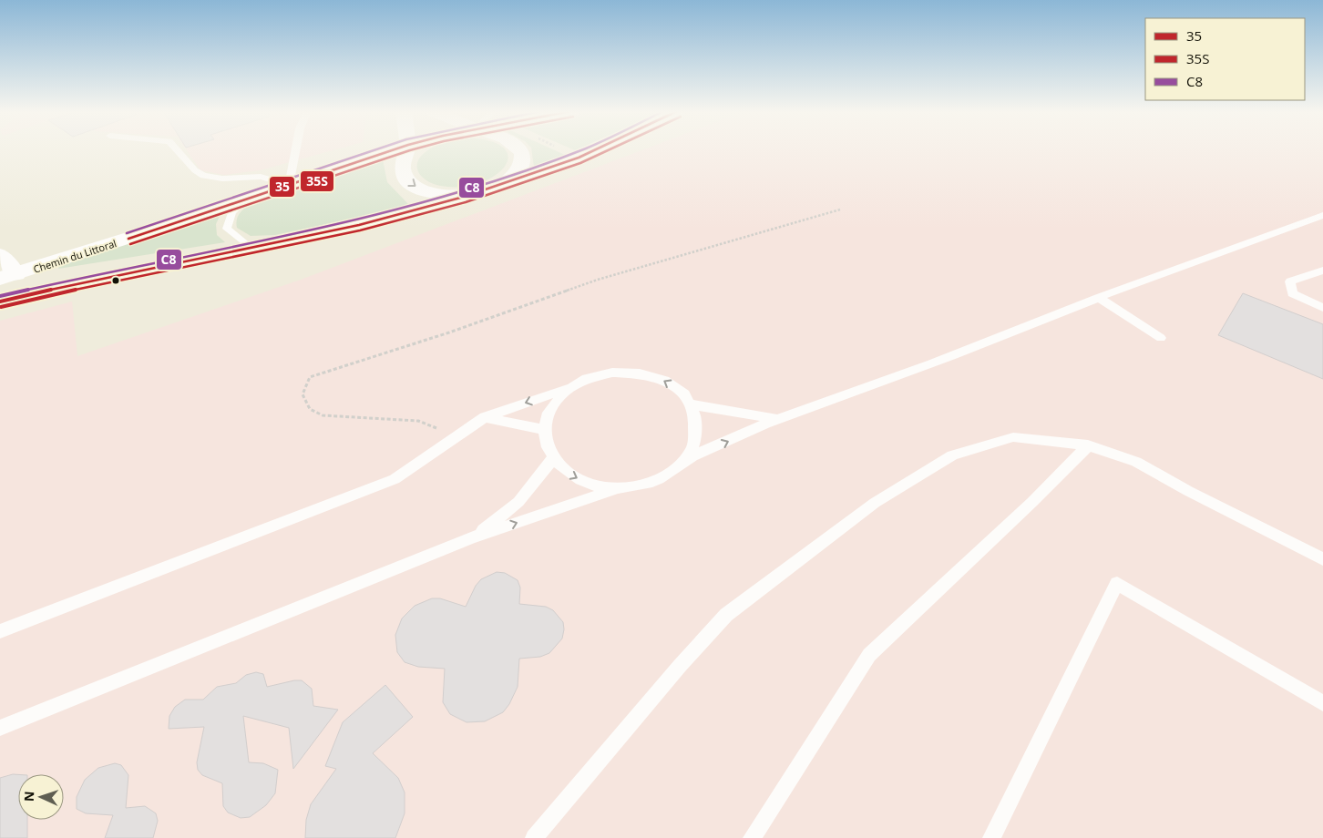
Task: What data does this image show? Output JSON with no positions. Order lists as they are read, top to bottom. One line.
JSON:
{"streets":{"main road":["Chemin du Littoral"]},"lines":["transit line 35","transit line 35S","transit line C8"],"legend":["35","35S","C8"],"north":"left"}
